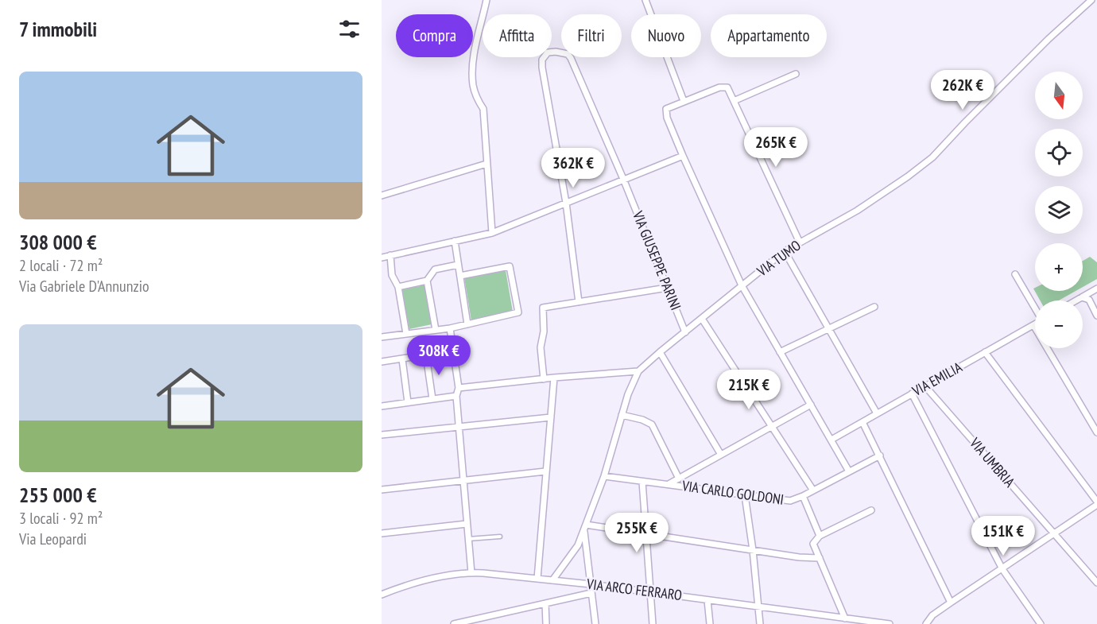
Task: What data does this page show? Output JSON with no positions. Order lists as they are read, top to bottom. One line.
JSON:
{"streets":{"street":["VIA TUMO","VIA GIUSEPPE PARINI","VIA EMILIA","VIA UMBRIA","VIA CARLO GOLDONI","VIA ARCO FERRARO"]},"crossings":[["VIA TUMO","VIA GIUSEPPE PARINI"],["VIA TUMO","VIA CARLO GOLDONI"],["VIA TUMO","VIA ARCO FERRARO"],["VIA EMILIA","VIA UMBRIA"]],"north":"bottom","page":{"heading":"7 immobili","chip":["Compra","Affitta","Filtri","Nuovo","Appartamento"],"list":[{"name":"308 000 €","note":"2 locali · 72 m² · Via Gabriele D'Annunzio"},{"name":"255 000 €","note":"3 locali · 92 m² · Via Leopardi"}],"price":["262K €","265K €","362K €","308K €","215K €","255K €","151K €"],"map_buttons":["+","−"]}}
